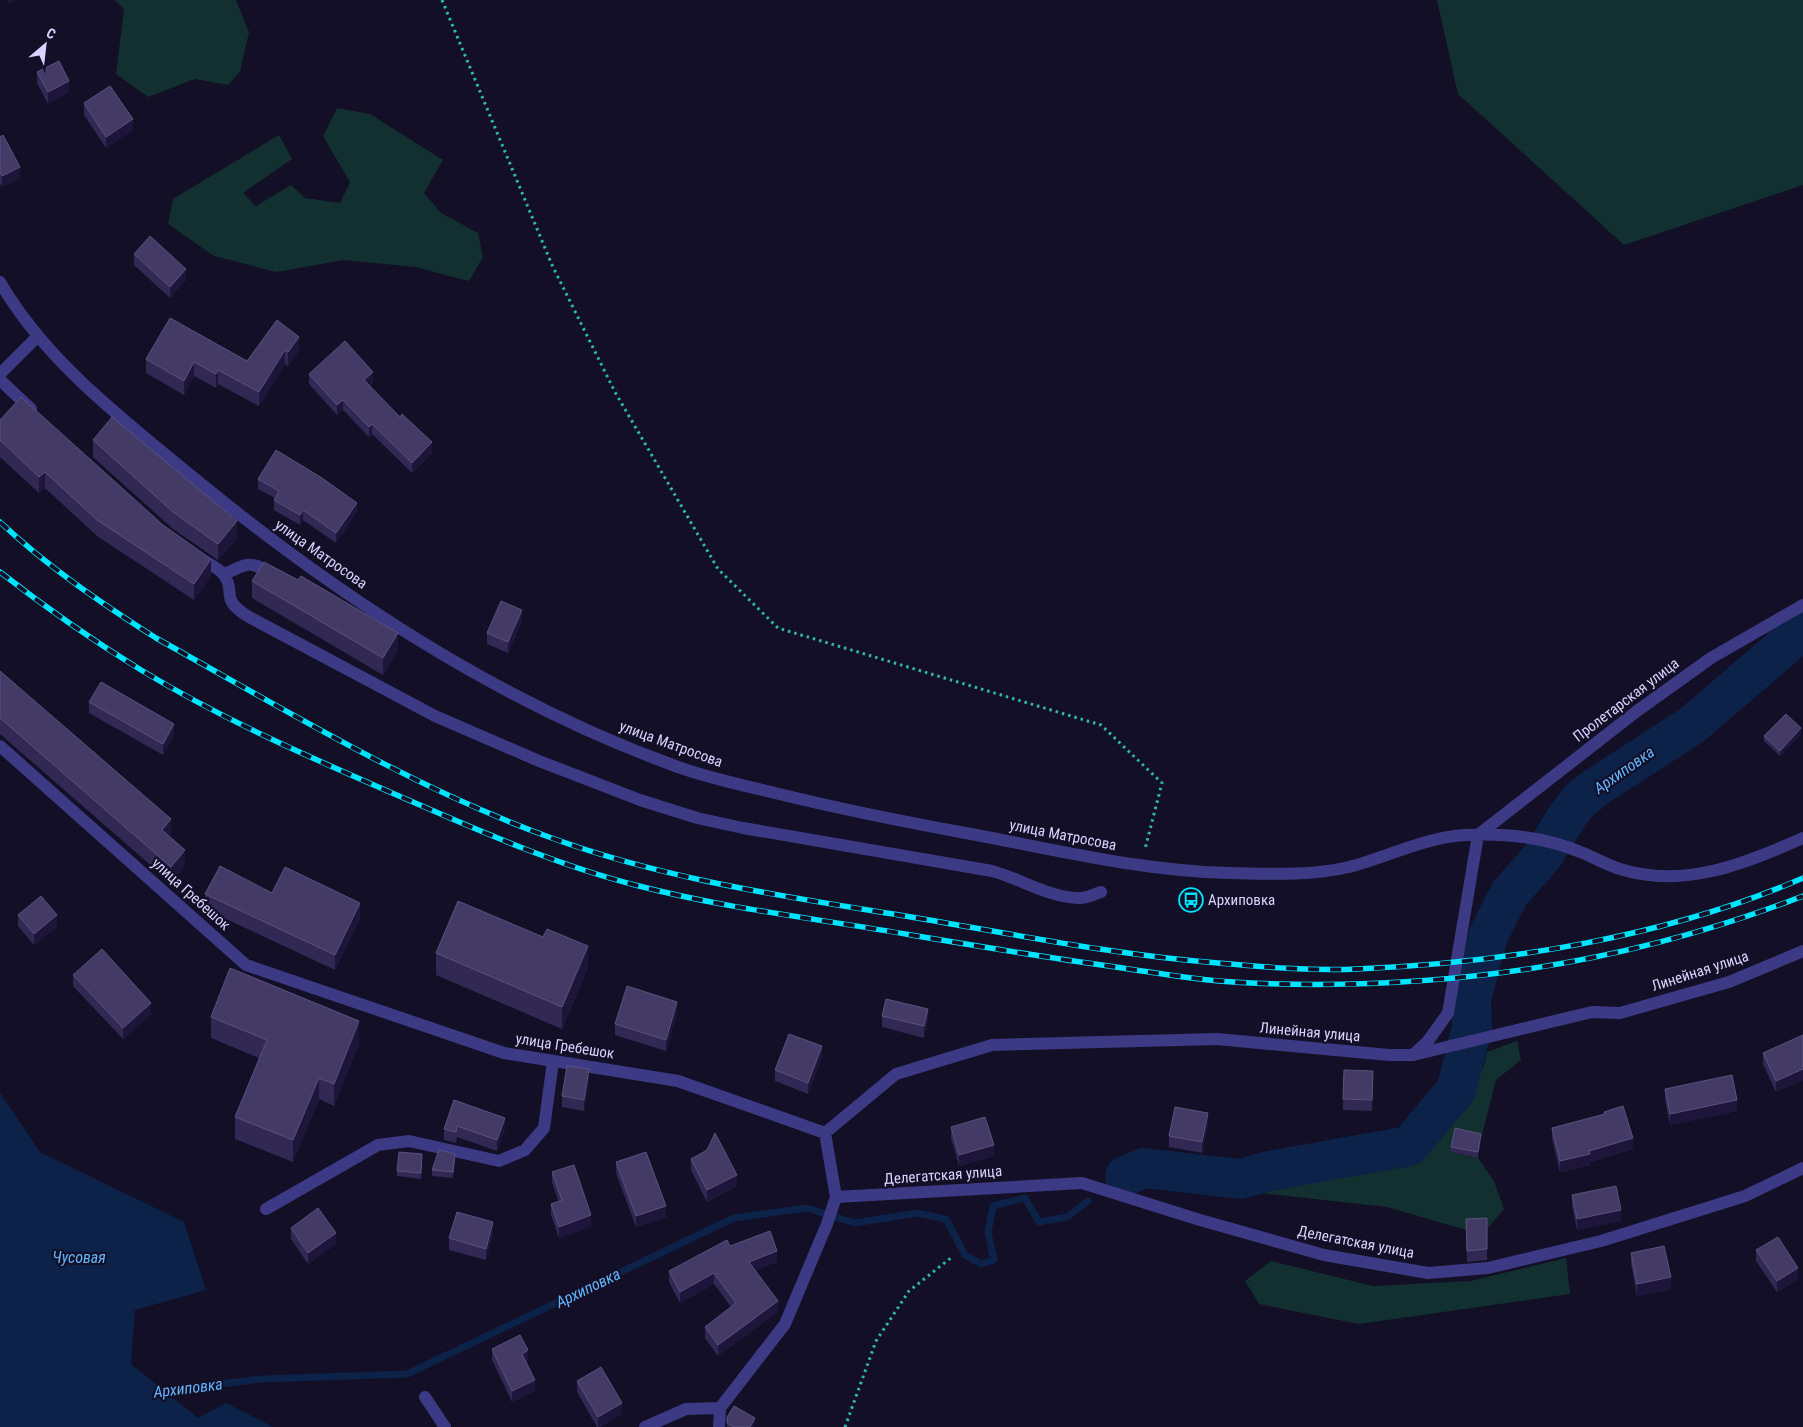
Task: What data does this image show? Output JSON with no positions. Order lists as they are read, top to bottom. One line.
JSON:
{"streets":{"street":["улица Матросова","Пролетарская улица","улица Гребешок","Линейная улица","Делегатская улица"]},"crossings":[["улица Матросова","Пролетарская улица"],["улица Гребешок","Линейная улица"]],"water":["Архиповка","Чусовая"],"places":{"bus stop":["Архиповка"]},"north":"top right"}
